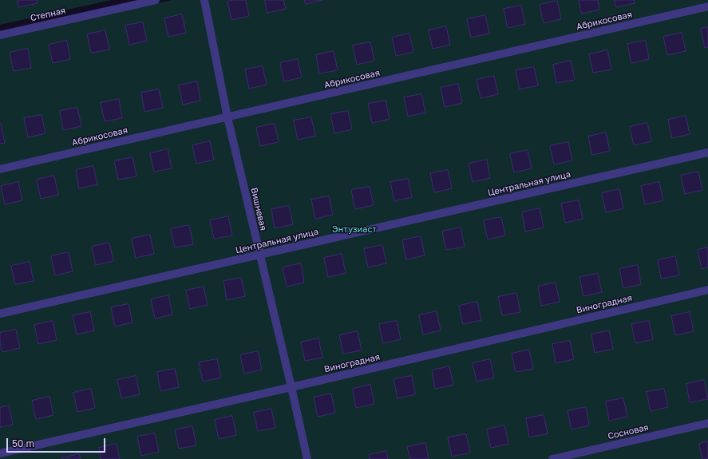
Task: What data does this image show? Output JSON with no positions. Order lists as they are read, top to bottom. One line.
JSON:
{"streets":{"street":["Степная","Абрикосовая","Центральная улица","Вишневая","Виноградная","Сосновая"]},"crossings":[["Абрикосовая","Вишневая"],["Центральная улица","Вишневая"],["Вишневая","Виноградная"]],"parks":["Энтузиаст"],"scale_bar":"50 m"}
